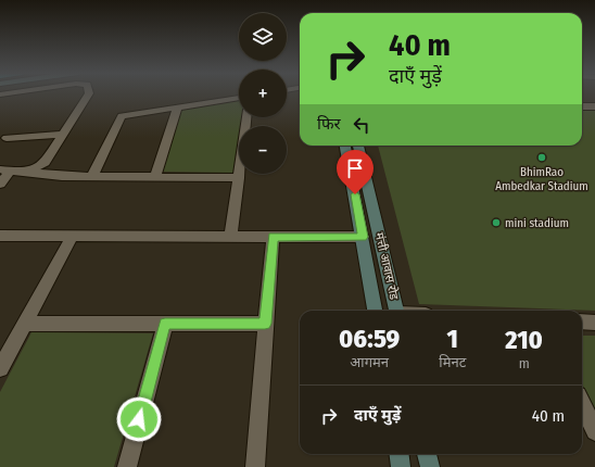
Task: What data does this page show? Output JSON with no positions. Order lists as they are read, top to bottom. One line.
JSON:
{"streets":{"street":["मंत्ती आवास रोड"]},"places":["BhimRao Ambedkar Stadium","mini stadium"],"page":{"map_buttons":["+","−"],"turn":["40 m","दाएँ मुड़ें"],"then":"फिर","eta":["06:59","आगमन","1","मिनट","210","m"],"list":[{"name":"दाएँ मुड़ें","value":"40 m"}]}}
